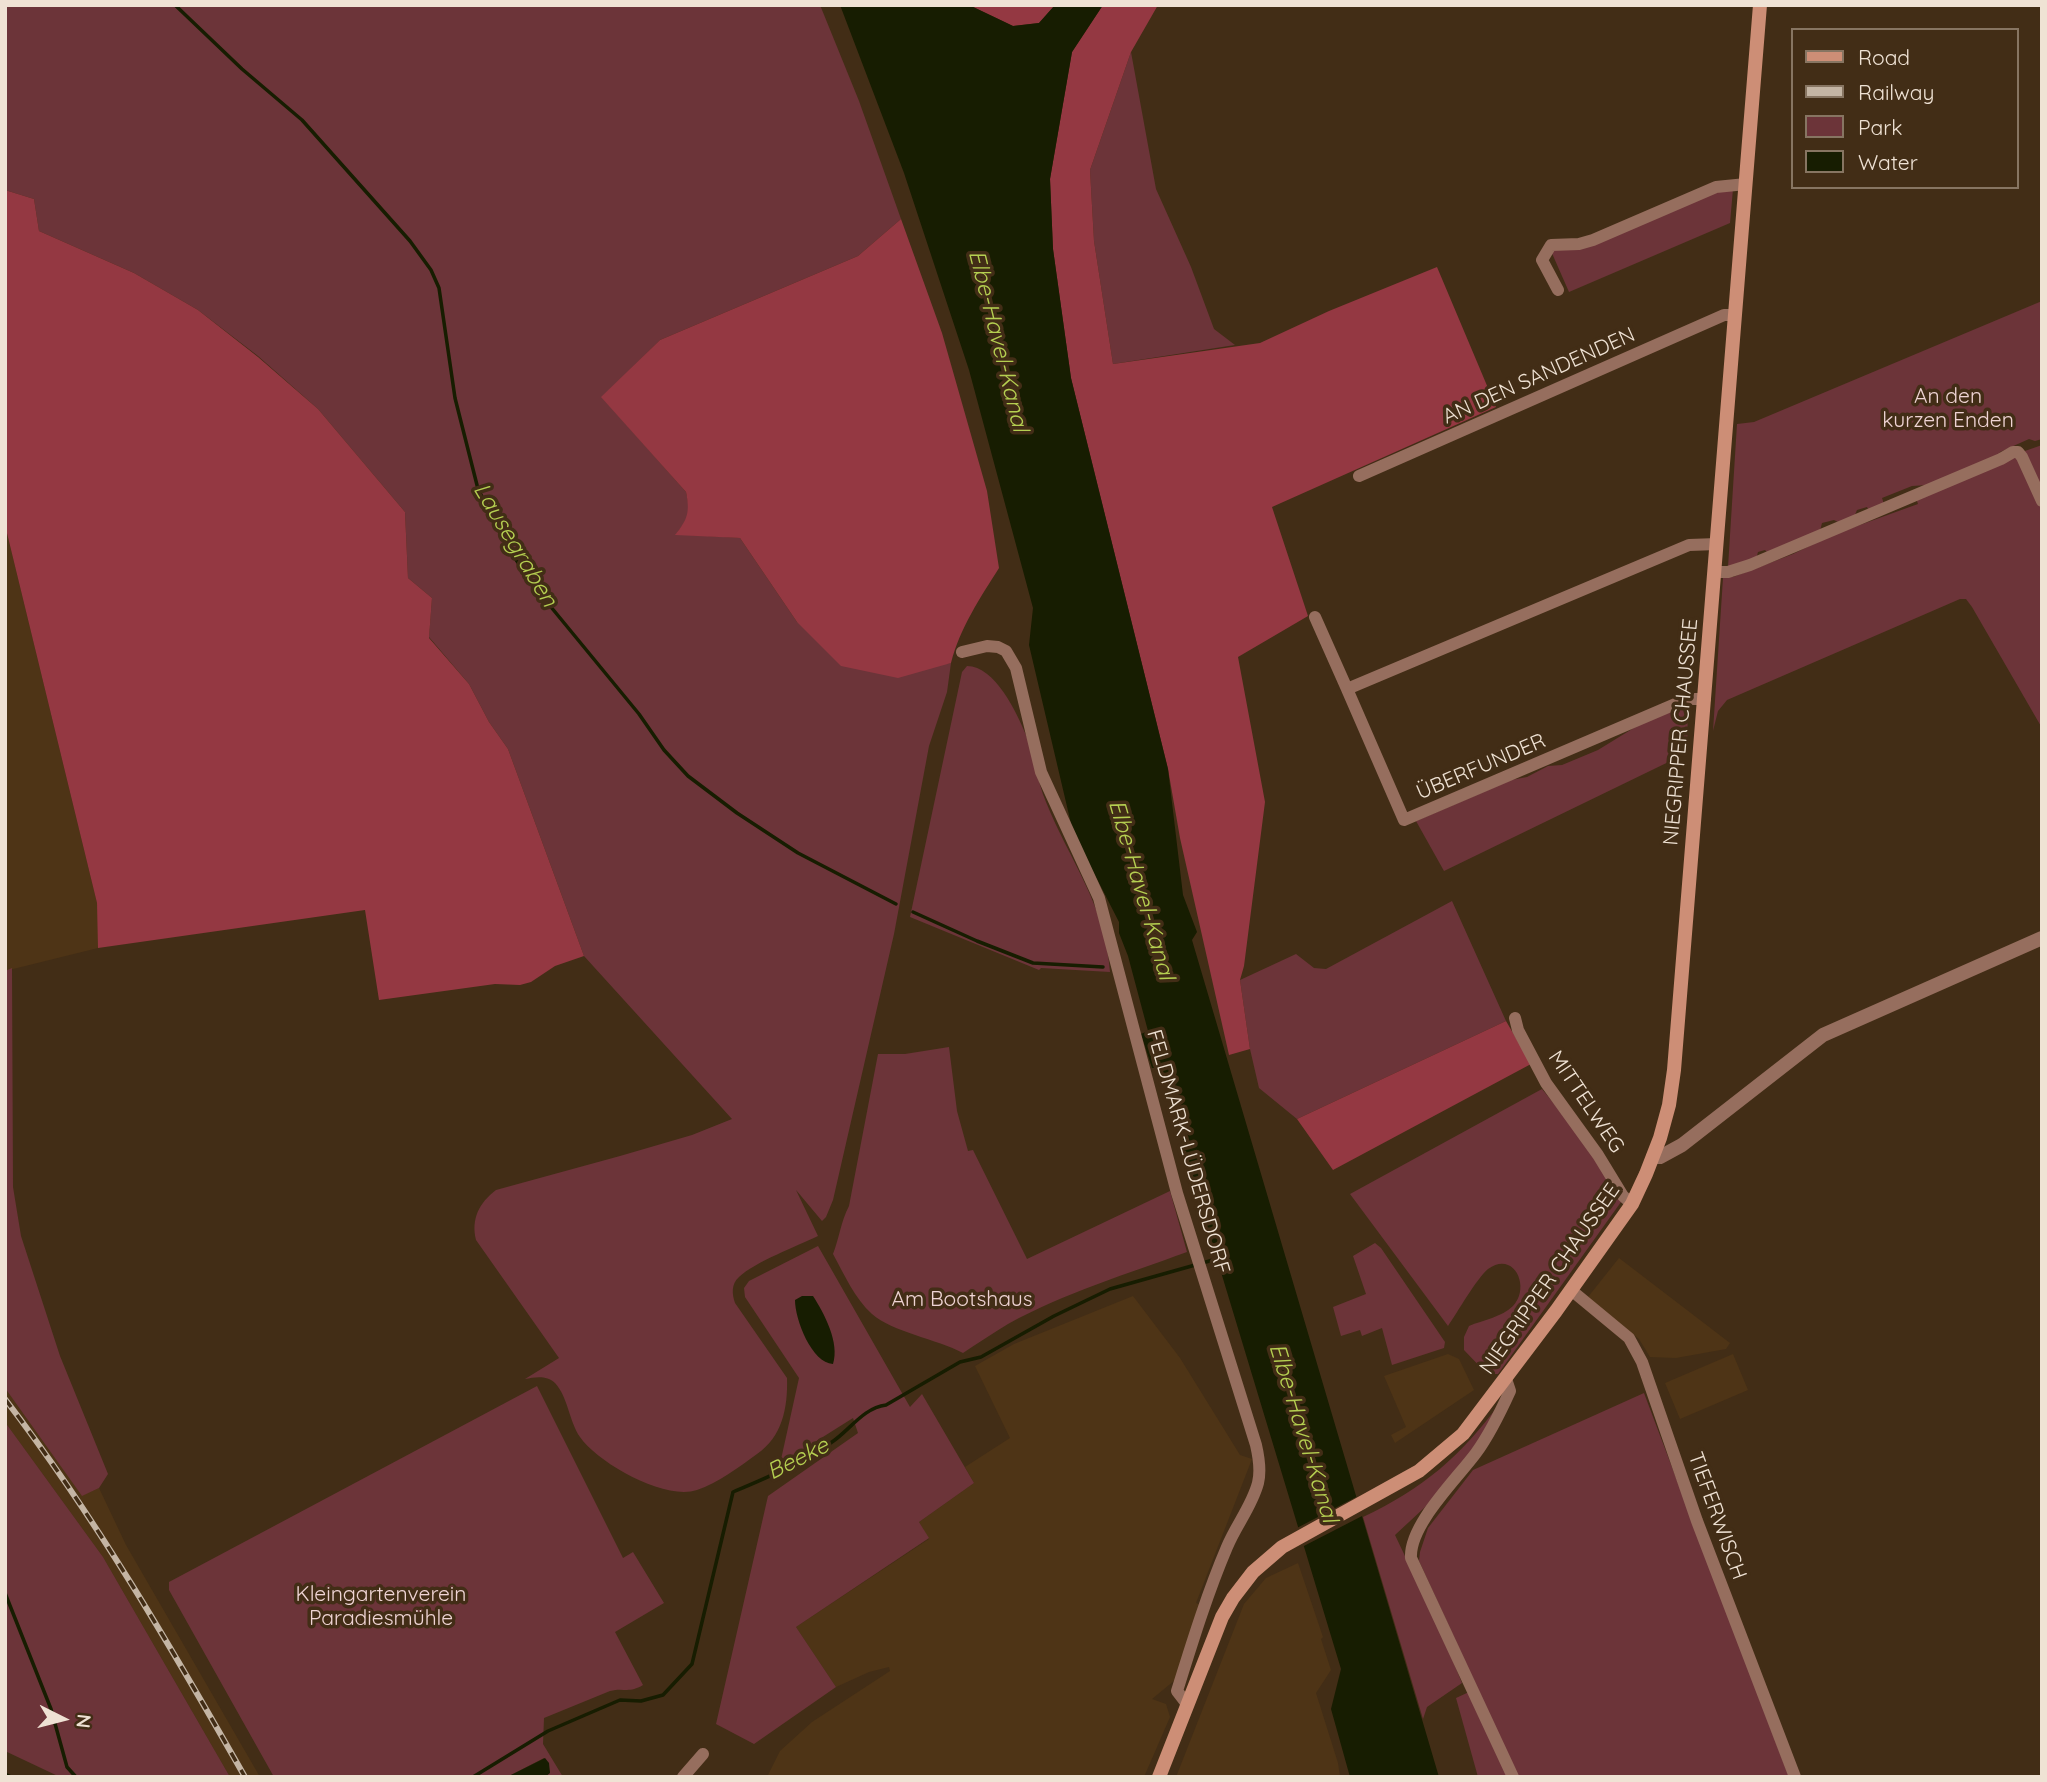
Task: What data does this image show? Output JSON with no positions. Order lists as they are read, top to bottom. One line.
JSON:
{"streets":{"main road":["NIEGRIPPER CHAUSSEE"],"street":["AN DEN SANDENDEN","ÜBERFUNDER","MITTELWEG","FELDMARK-LÜDERSDORF","TIEFERWISCH"]},"crossings":[["AN DEN SANDENDEN","NIEGRIPPER CHAUSSEE"],["NIEGRIPPER CHAUSSEE","ÜBERFUNDER"],["NIEGRIPPER CHAUSSEE","MITTELWEG"],["NIEGRIPPER CHAUSSEE","FELDMARK-LÜDERSDORF"],["NIEGRIPPER CHAUSSEE","TIEFERWISCH"]],"water":["Elbe-Havel-Kanal","Lausegraben","Beeke"],"parks":["An den kurzen Enden","Am Bootshaus","Kleingartenverein Paradiesmühle"],"legend":["Road","Railway","Park","Water"],"north":"right"}
